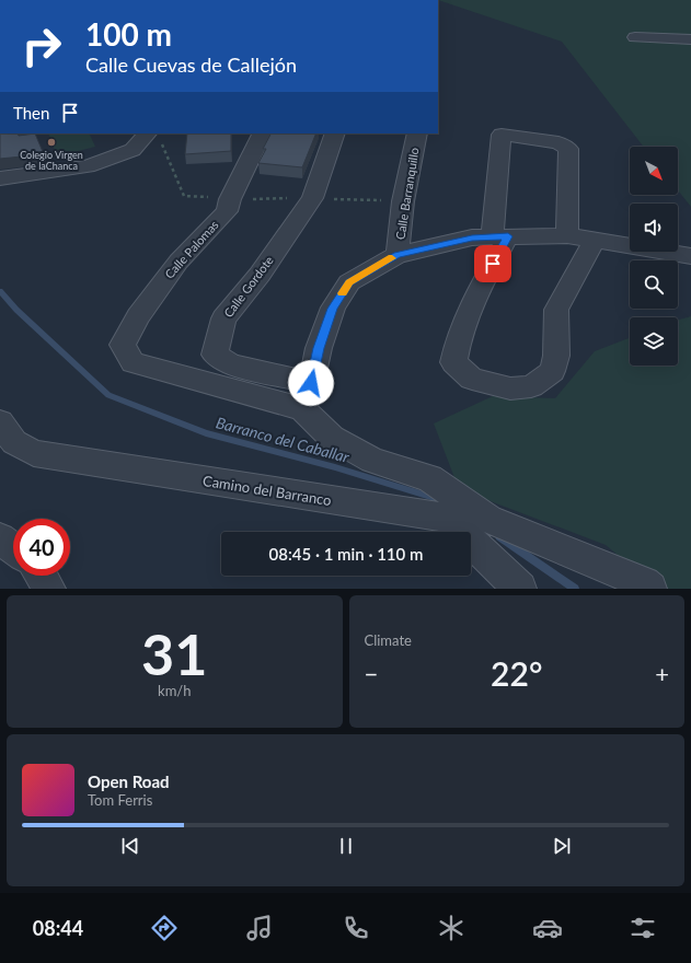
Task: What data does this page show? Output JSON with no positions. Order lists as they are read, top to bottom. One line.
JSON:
{"streets":{"street":["Calle Barranquillo","Calle Palomas","Calle Gordote","Camino del Barranco"]},"water":["Barranco del Caballar"],"places":["Colegio Virgen de laChanca"],"north":"bottom right","page":{"turn":["100 m","Calle Cuevas de Callejón"],"then":"Then","limit":"40","trip":"08:45 · 1 min · 110 m","tile":[["31","km/h"],"Climate"],"heat":["−","22°","+"],"song":["Open Road","Tom Ferris"],"tabs":"08:44"}}
